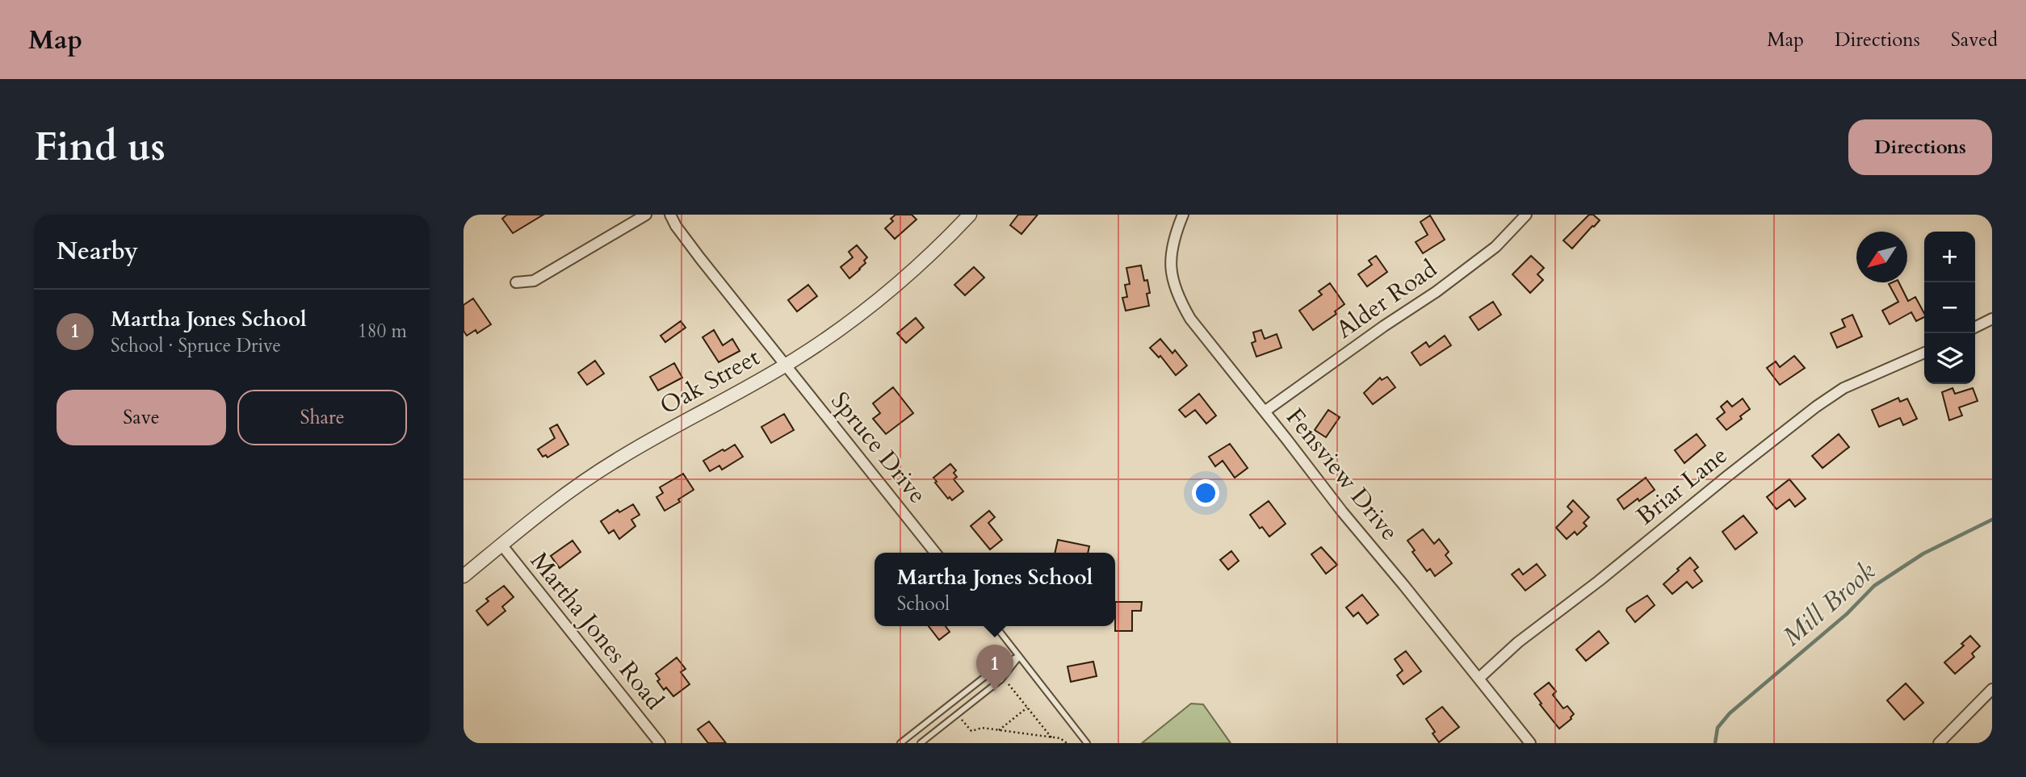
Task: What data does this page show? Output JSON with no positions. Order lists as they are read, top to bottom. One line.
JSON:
{"streets":{"street":["Alder Road","Oak Street","Spruce Drive","Fensview Drive","Briar Lane","Martha Jones Road"]},"crossings":[["Alder Road","Fensview Drive"],["Oak Street","Spruce Drive"],["Oak Street","Martha Jones Road"],["Fensview Drive","Briar Lane"]],"water":["Mill Brook"],"north":"bottom left","page":{"header":"Map","nav":["Map","Directions","Saved"],"buttons":["Directions",["Save","Share"]],"title":"Find us","heading":"Nearby","map_buttons":["+","−"],"list":[{"mark":"1","name":"Martha Jones School","note":"School · Spruce Drive","value":"180 m"}],"popup":["Martha Jones School","School"],"pins":"1"}}
